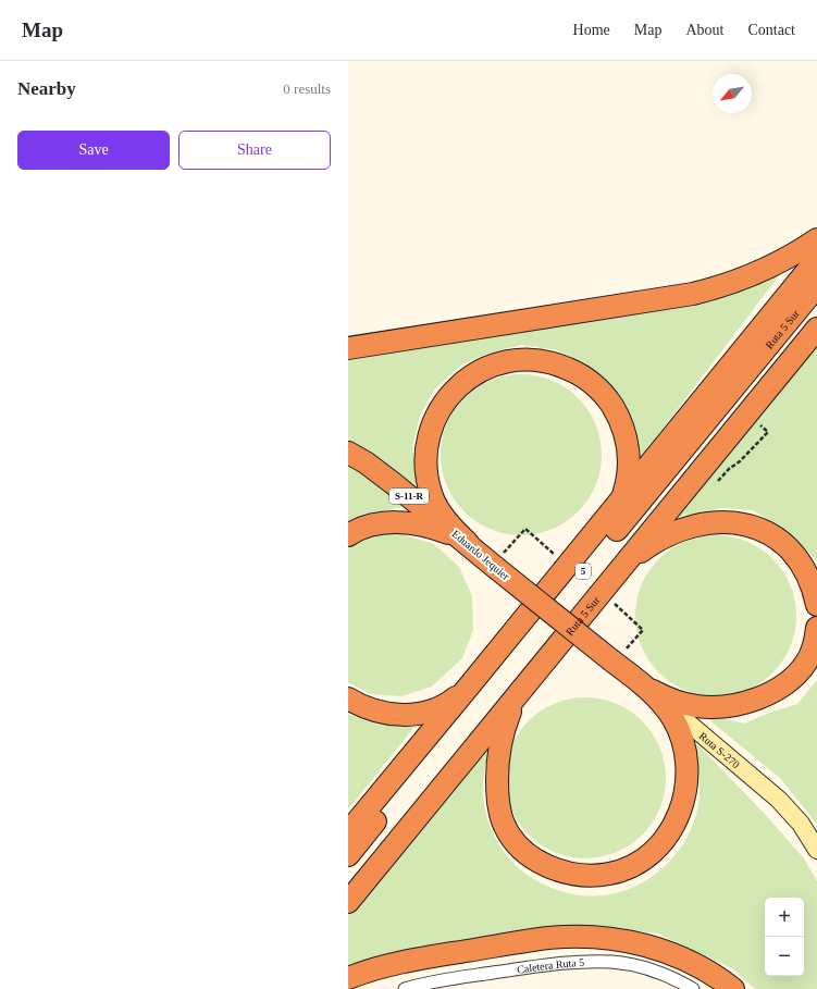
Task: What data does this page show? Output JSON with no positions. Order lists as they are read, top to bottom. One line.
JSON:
{"streets":{"highway":["Ruta 5 Sur","S-11-R","Eduardo Jequier","5","Ruta S-270"],"street":["Caletera Ruta 5"]},"crossings":[["Eduardo Jequier","Ruta S-270"]],"north":"bottom left","page":{"header":"Map","nav":["Home","Map","About","Contact"],"heading":["Nearby","0 results"],"buttons":["Save","Share"],"map_buttons":["+","−"]}}
